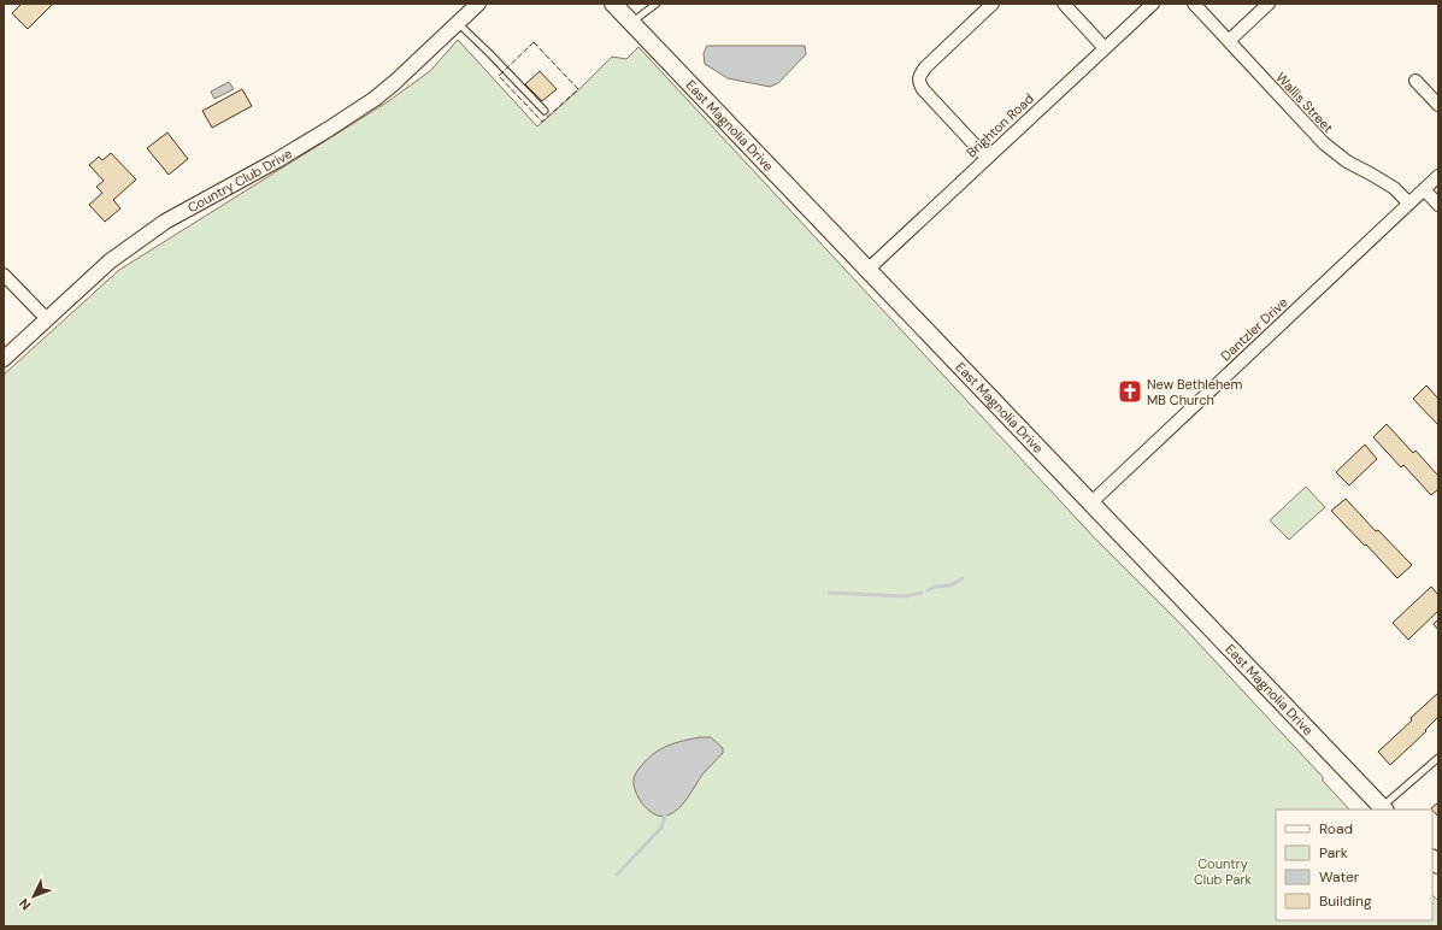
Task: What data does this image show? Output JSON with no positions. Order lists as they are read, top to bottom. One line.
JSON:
{"streets":{"main road":["East Magnolia Drive"],"street":["Wallis Street","Brighton Road","Country Club Drive","Dantzler Drive"]},"crossings":[["Wallis Street","Dantzler Drive"],["East Magnolia Drive","Brighton Road"],["East Magnolia Drive","Dantzler Drive"]],"parks":["Country Club Park"],"places":{"church":["New Bethlehem MB Church"]},"legend":["Road","Park","Water","Building"],"north":"bottom left"}
